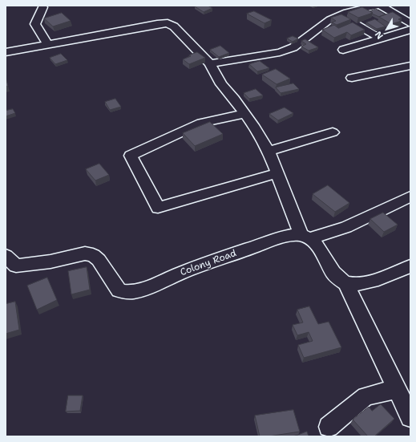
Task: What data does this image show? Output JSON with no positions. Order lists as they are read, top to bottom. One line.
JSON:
{"streets":{"street":["Colony Road"]},"north":"bottom left"}
